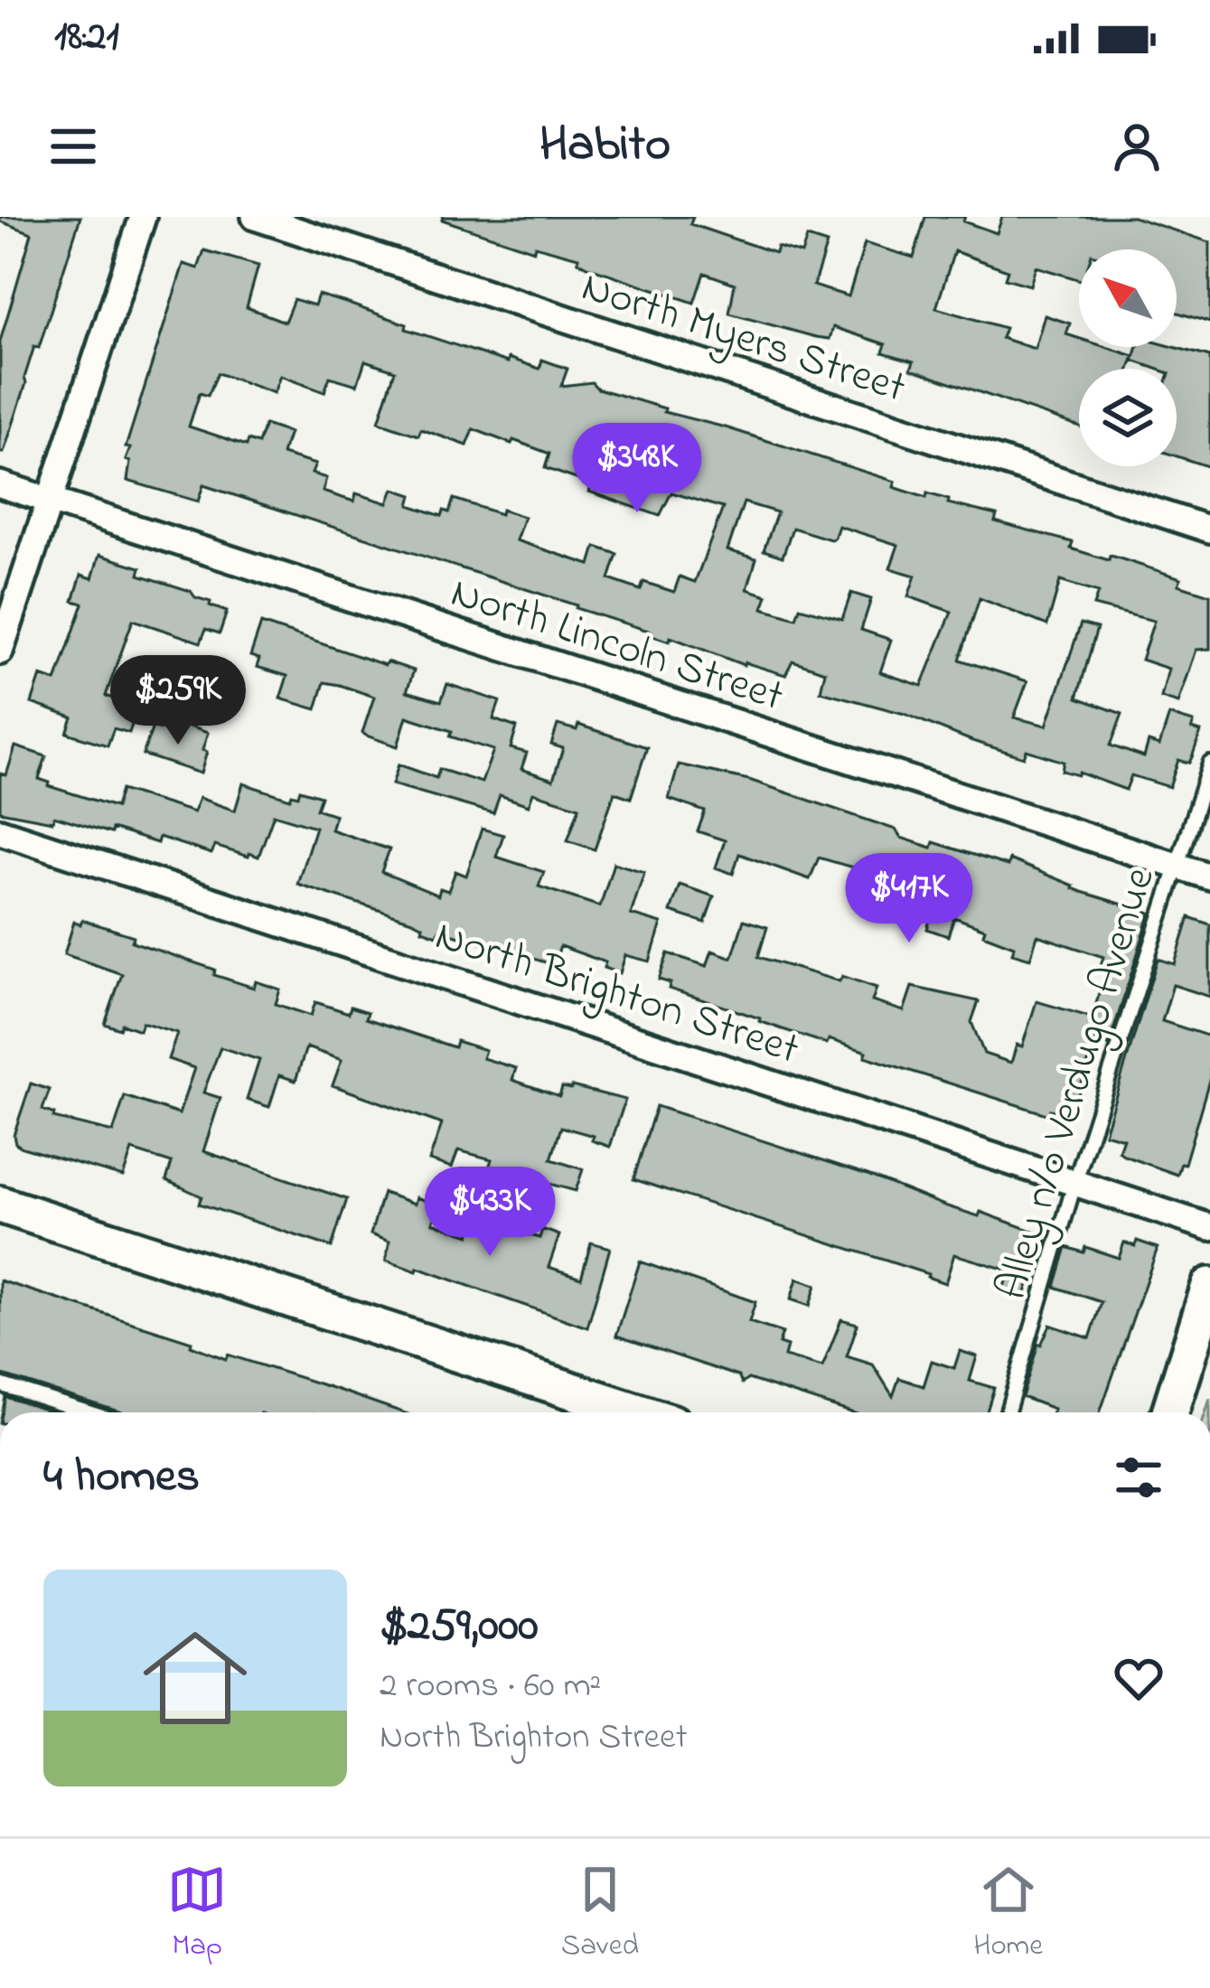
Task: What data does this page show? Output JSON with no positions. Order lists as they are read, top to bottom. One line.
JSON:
{"streets":{"street":["North Myers Street","North Lincoln Street","North Brighton Street"],"lane":["Alley n/o Verdugo Avenue"]},"crossings":[["North Lincoln Street","Alley n/o Verdugo Avenue"],["North Brighton Street","Alley n/o Verdugo Avenue"]],"north":"top left","page":{"status":"18:21","header":"Habito","price":["$348K","$259K","$417K","$433K"],"heading":"4 homes","list":[{"name":"$259,000","note":"2 rooms · 60 m² · North Brighton Street"}],"tabs":["Map","Saved","Home"]}}
